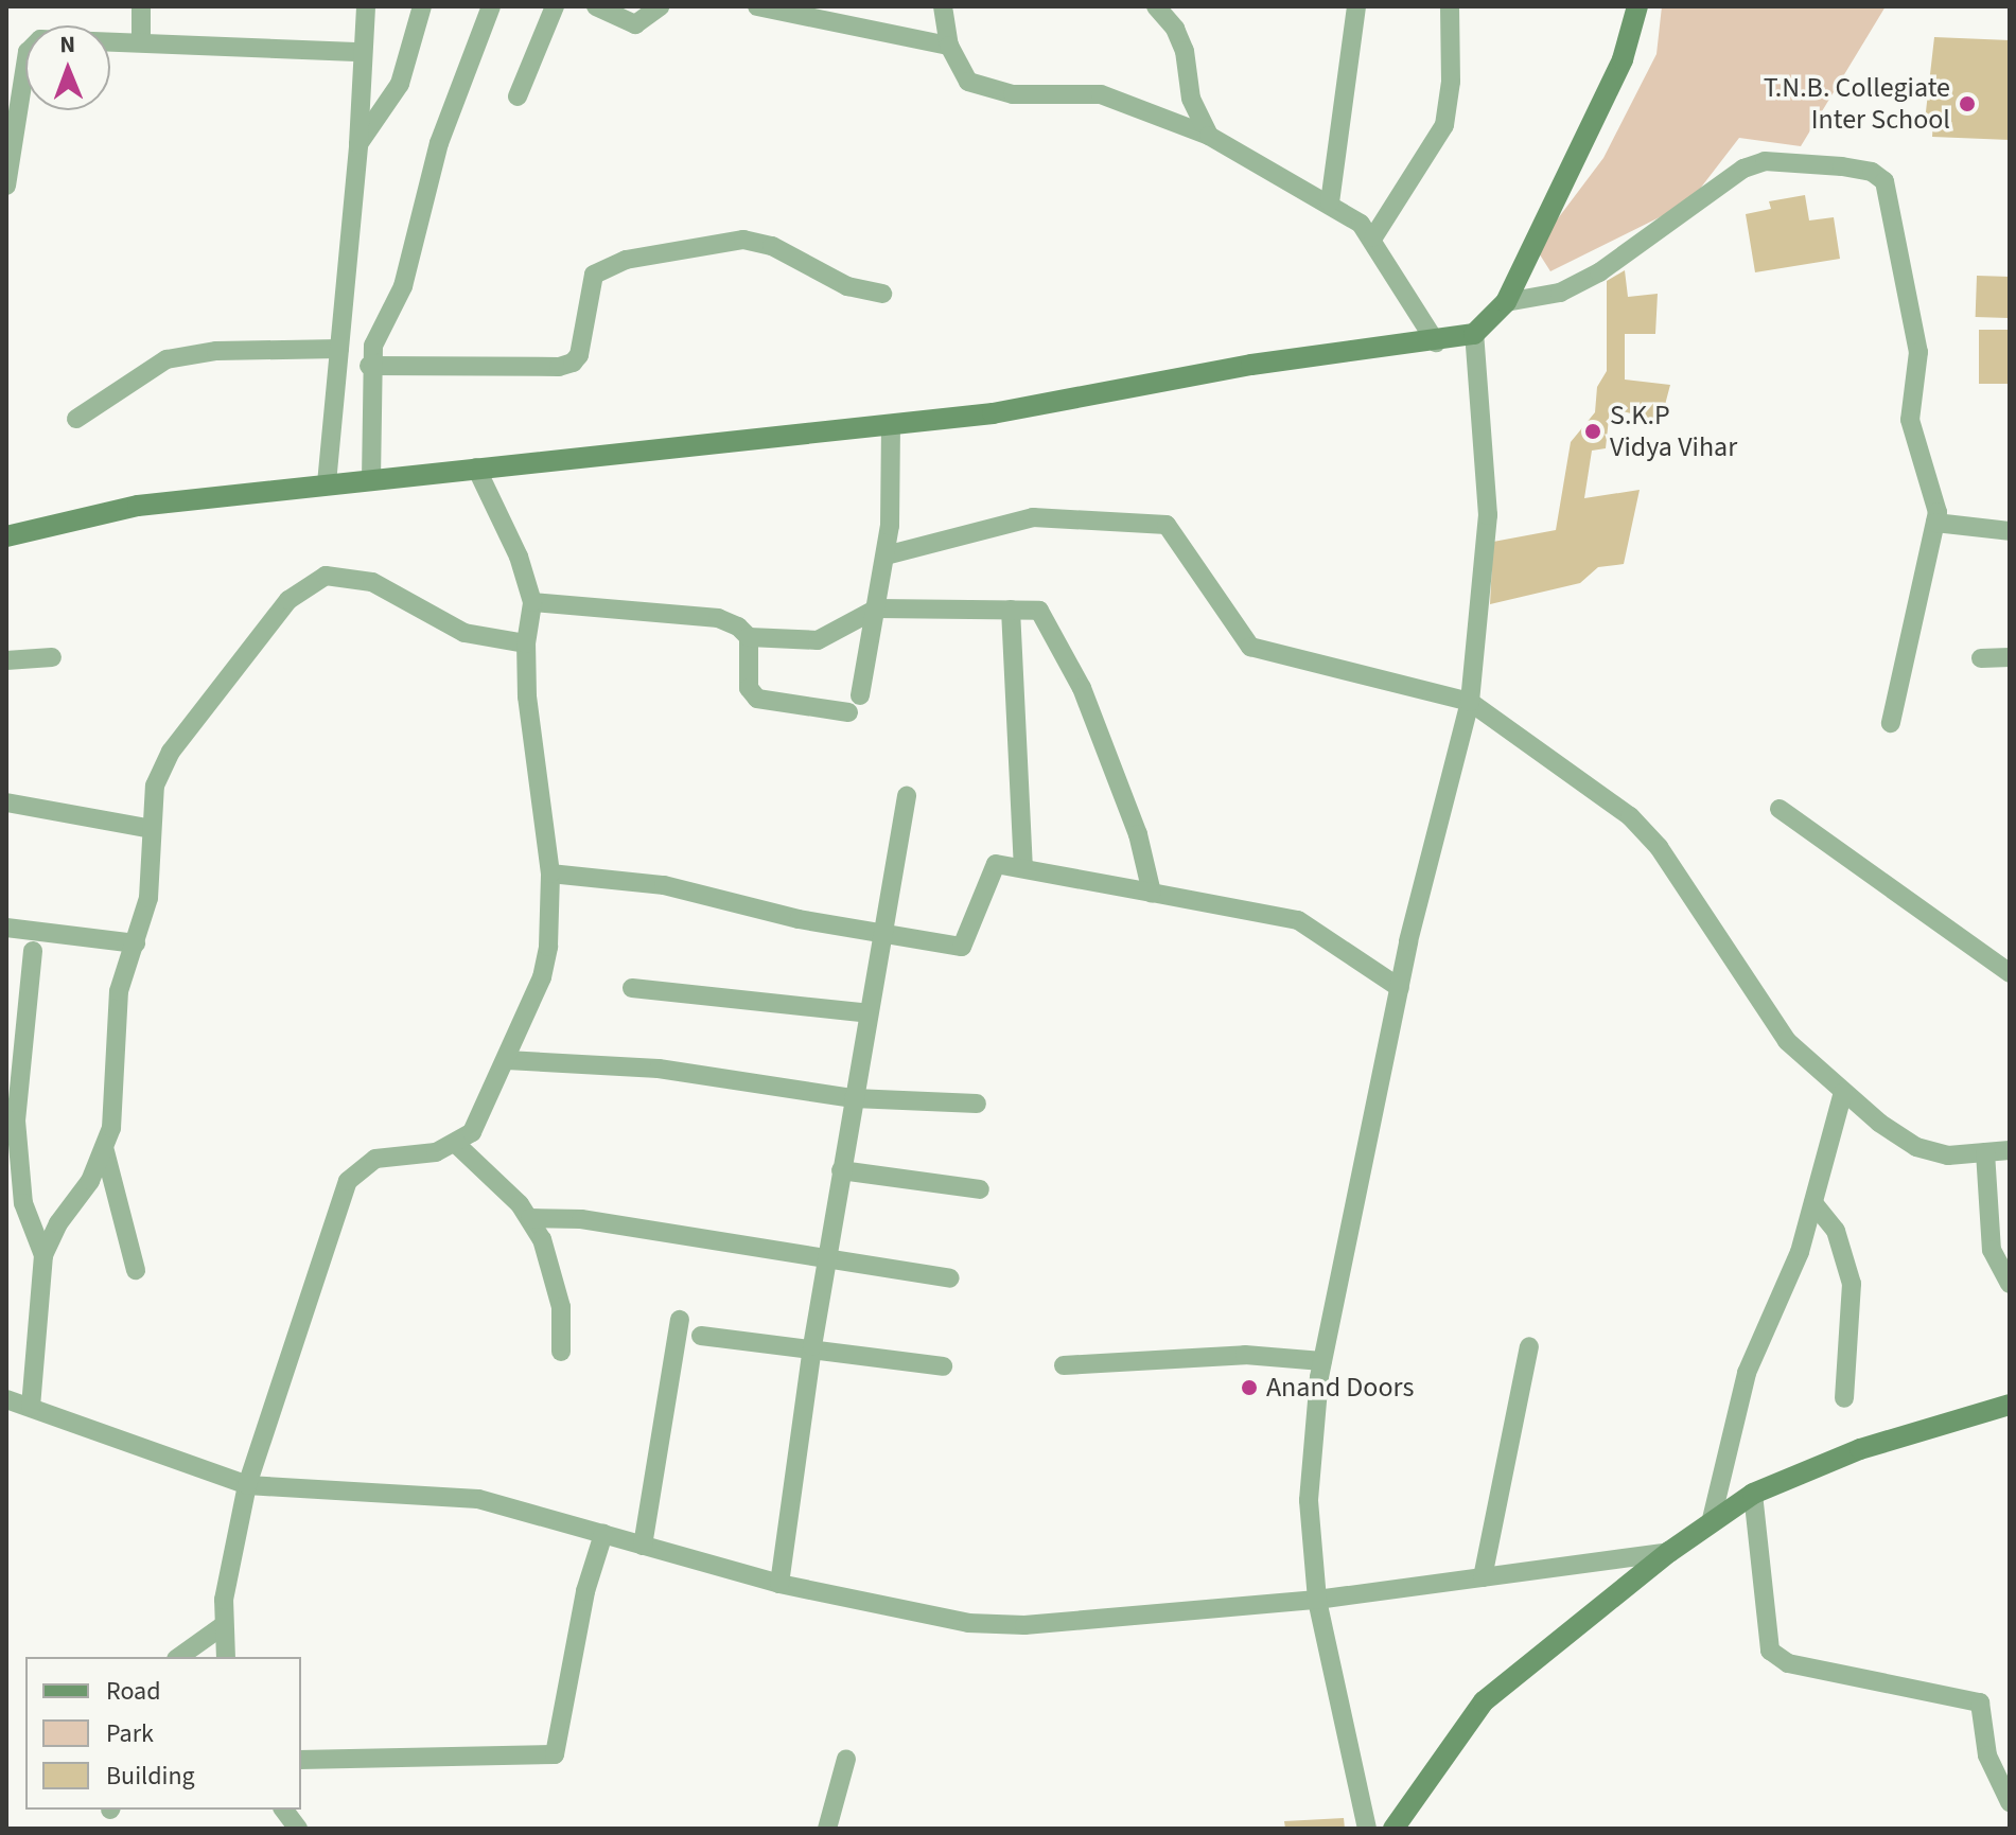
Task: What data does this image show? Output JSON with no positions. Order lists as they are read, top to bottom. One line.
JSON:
{"places":["T.N.B. Collegiate Inter School","S.K.P Vidya Vihar","Anand Doors"],"legend":["Road","Park","Building"],"north":"top"}
